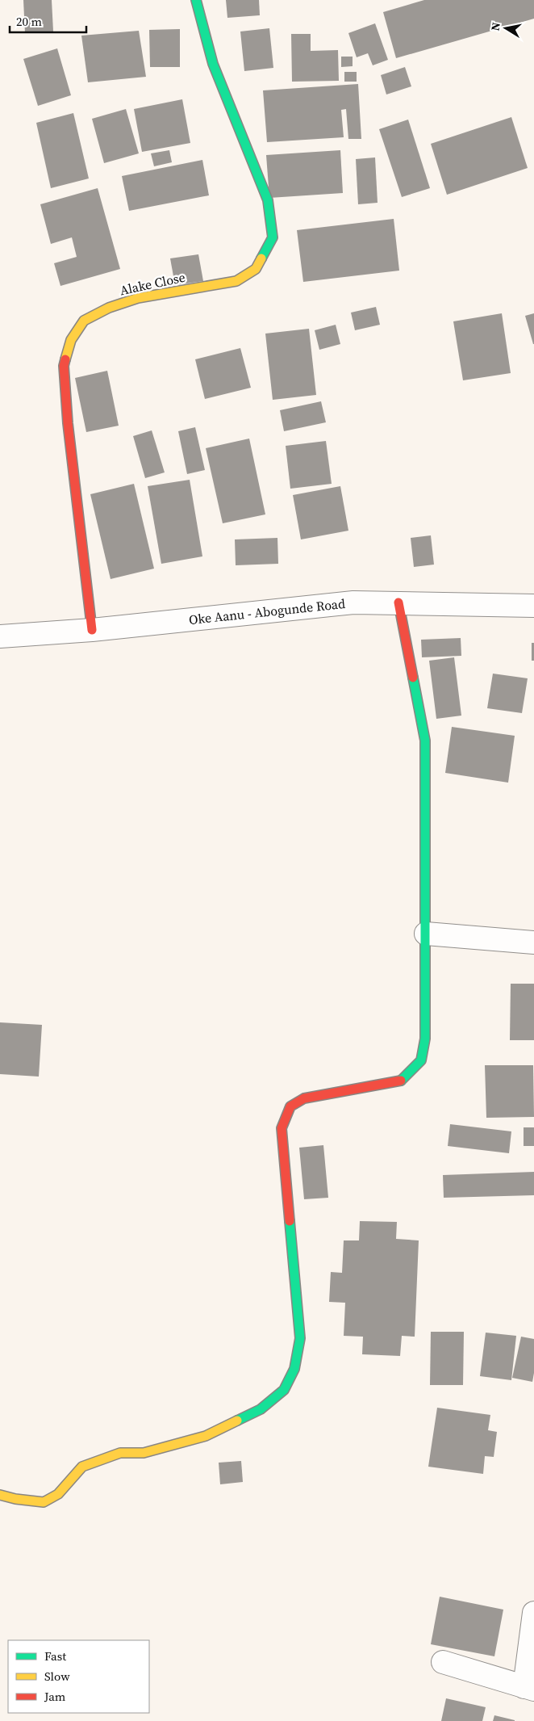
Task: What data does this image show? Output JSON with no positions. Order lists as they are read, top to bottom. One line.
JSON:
{"streets":{"street":["Alake Close","Oke Aanu - Abogunde Road"]},"crossings":[["Alake Close","Oke Aanu - Abogunde Road"]],"legend":["Fast","Slow","Jam"],"scale_bar":"20 m","north":"left"}
